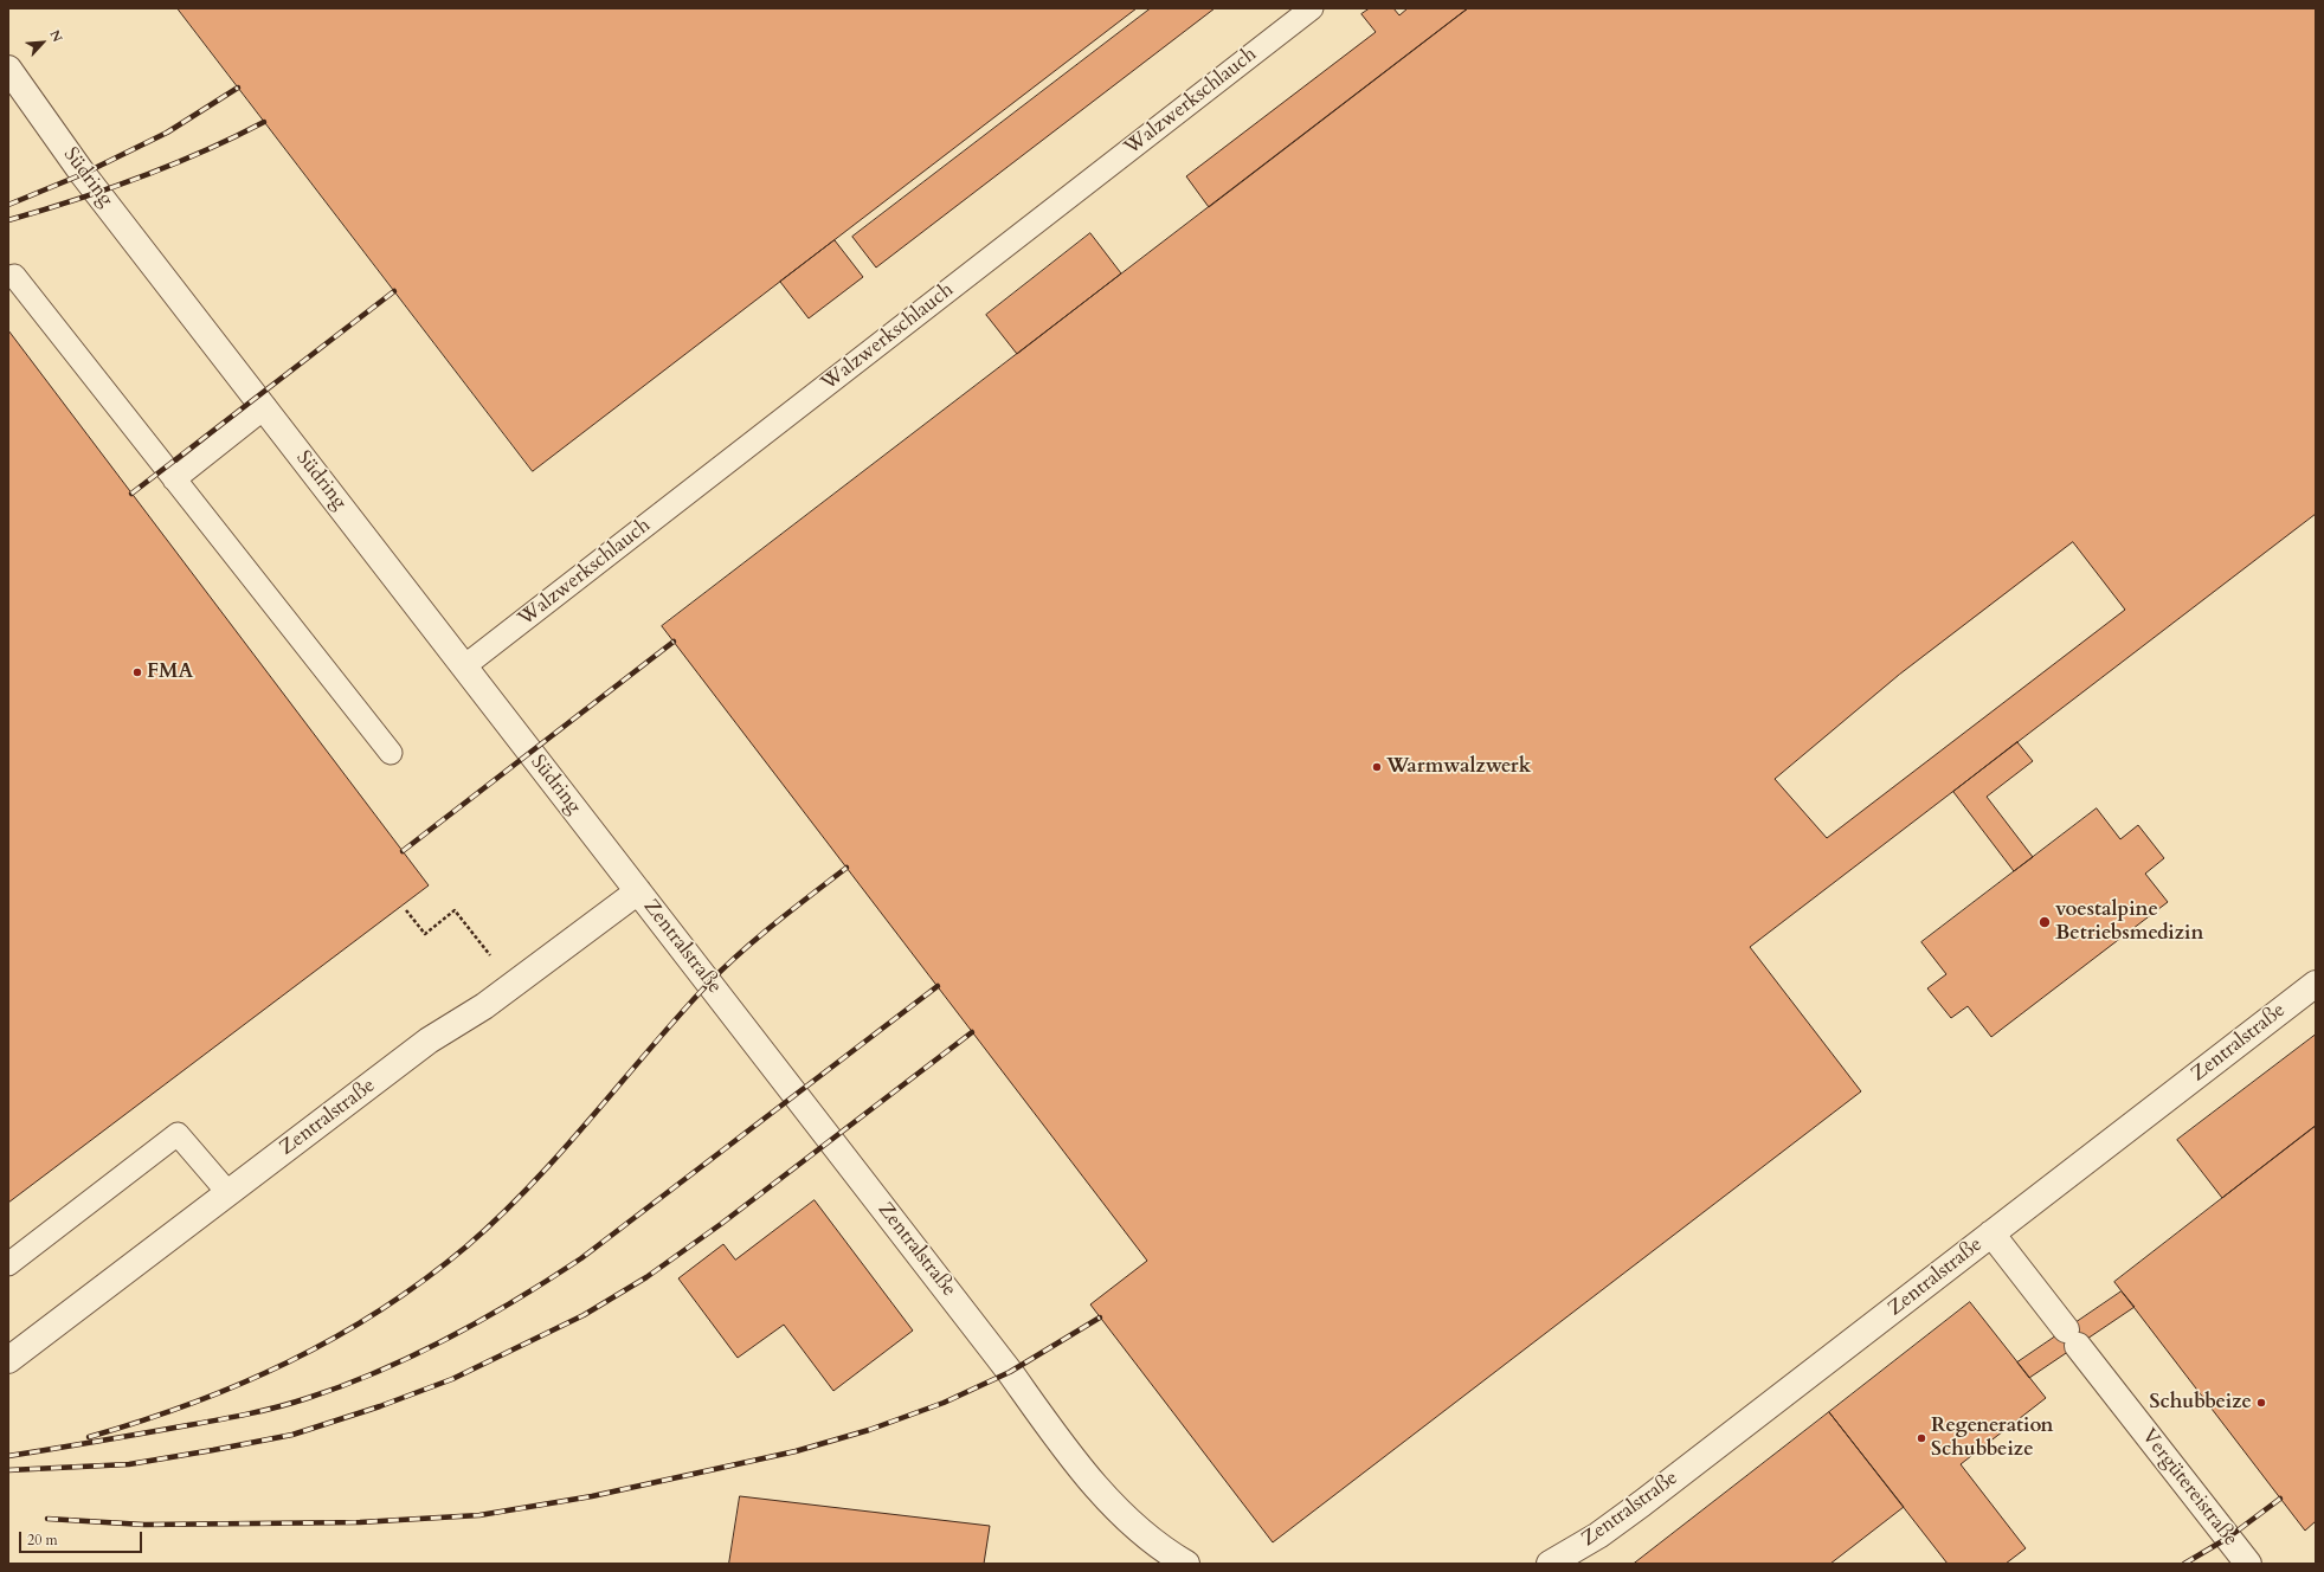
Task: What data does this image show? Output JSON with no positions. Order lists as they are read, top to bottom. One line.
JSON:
{"streets":{"street":["Südring","Zentralstraße","Vergütereistraße"],"lane":["Walzwerkschlauch"]},"crossings":[["Walzwerkschlauch","Südring"],["Südring","Zentralstraße"],["Zentralstraße","Vergütereistraße"]],"places":["FMA","Warmwalzwerk","voestalpine Betriebsmedizin","Schubbeize","Regeneration Schubbeize"],"scale_bar":"20 m","north":"top right"}
